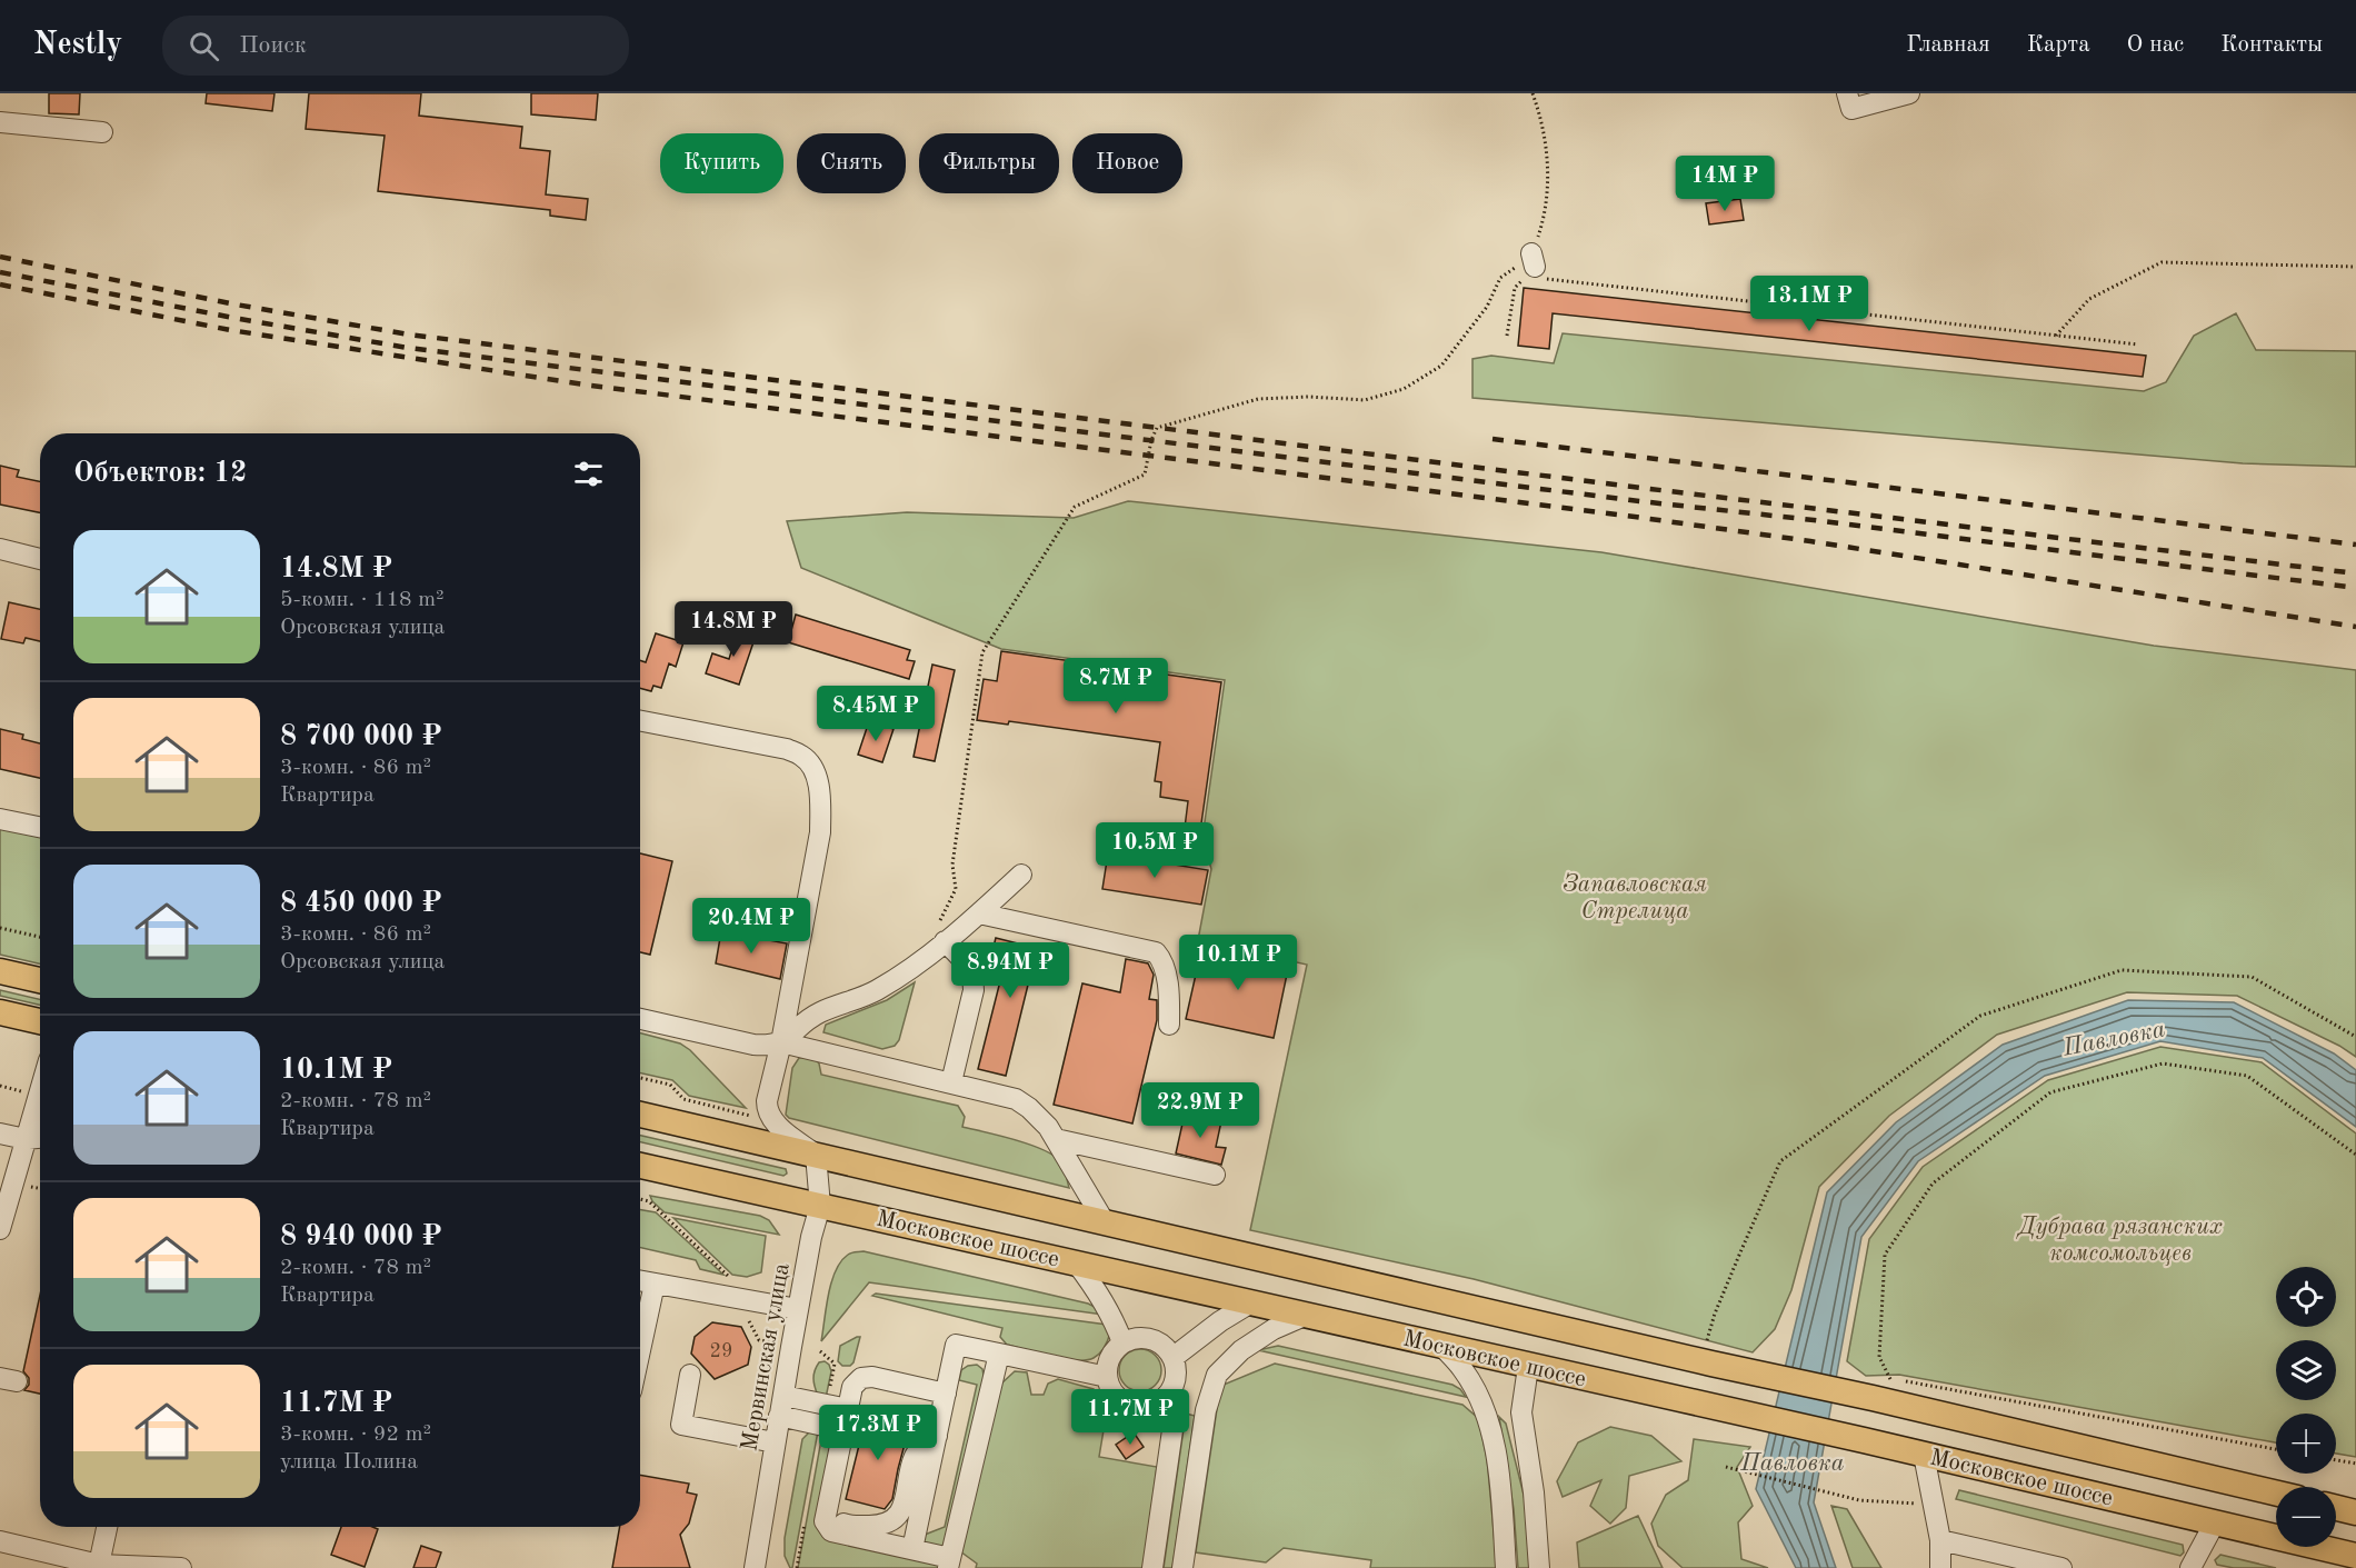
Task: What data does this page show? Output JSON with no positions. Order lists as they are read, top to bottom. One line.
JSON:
{"streets":{"main road":["Московское шоссе"],"street":["Мервинская улица"]},"crossings":[["Московское шоссе","Мервинская улица"]],"water":["Павловка"],"parks":["Запавловская Стрелица","Дубрава рязанских комсомольцев"],"house_numbers":["29"],"page":{"header":"Nestly","search":"Поиск","nav":["Главная","Карта","О нас","Контакты"],"chip":["Купить","Снять","Фильтры","Новое"],"price":["14M ₽","13.1M ₽","14.8M ₽","8.7M ₽","8.45M ₽","10.5M ₽","20.4M ₽","10.1M ₽","8.94M ₽","22.9M ₽","11.7M ₽","17.3M ₽"],"heading":"Объектов: 12","list":[{"name":"14.8M ₽","note":"5-комн. · 118 m² · Орсовская улица"},{"name":"8 700 000 ₽","note":"3-комн. · 86 m² · Квартира"},{"name":"8 450 000 ₽","note":"3-комн. · 86 m² · Орсовская улица"},{"name":"10.1M ₽","note":"2-комн. · 78 m² · Квартира"},{"name":"8 940 000 ₽","note":"2-комн. · 78 m² · Квартира"},{"name":"11.7M ₽","note":"3-комн. · 92 m² · улица Полина"}],"map_buttons":["+","−"]}}
